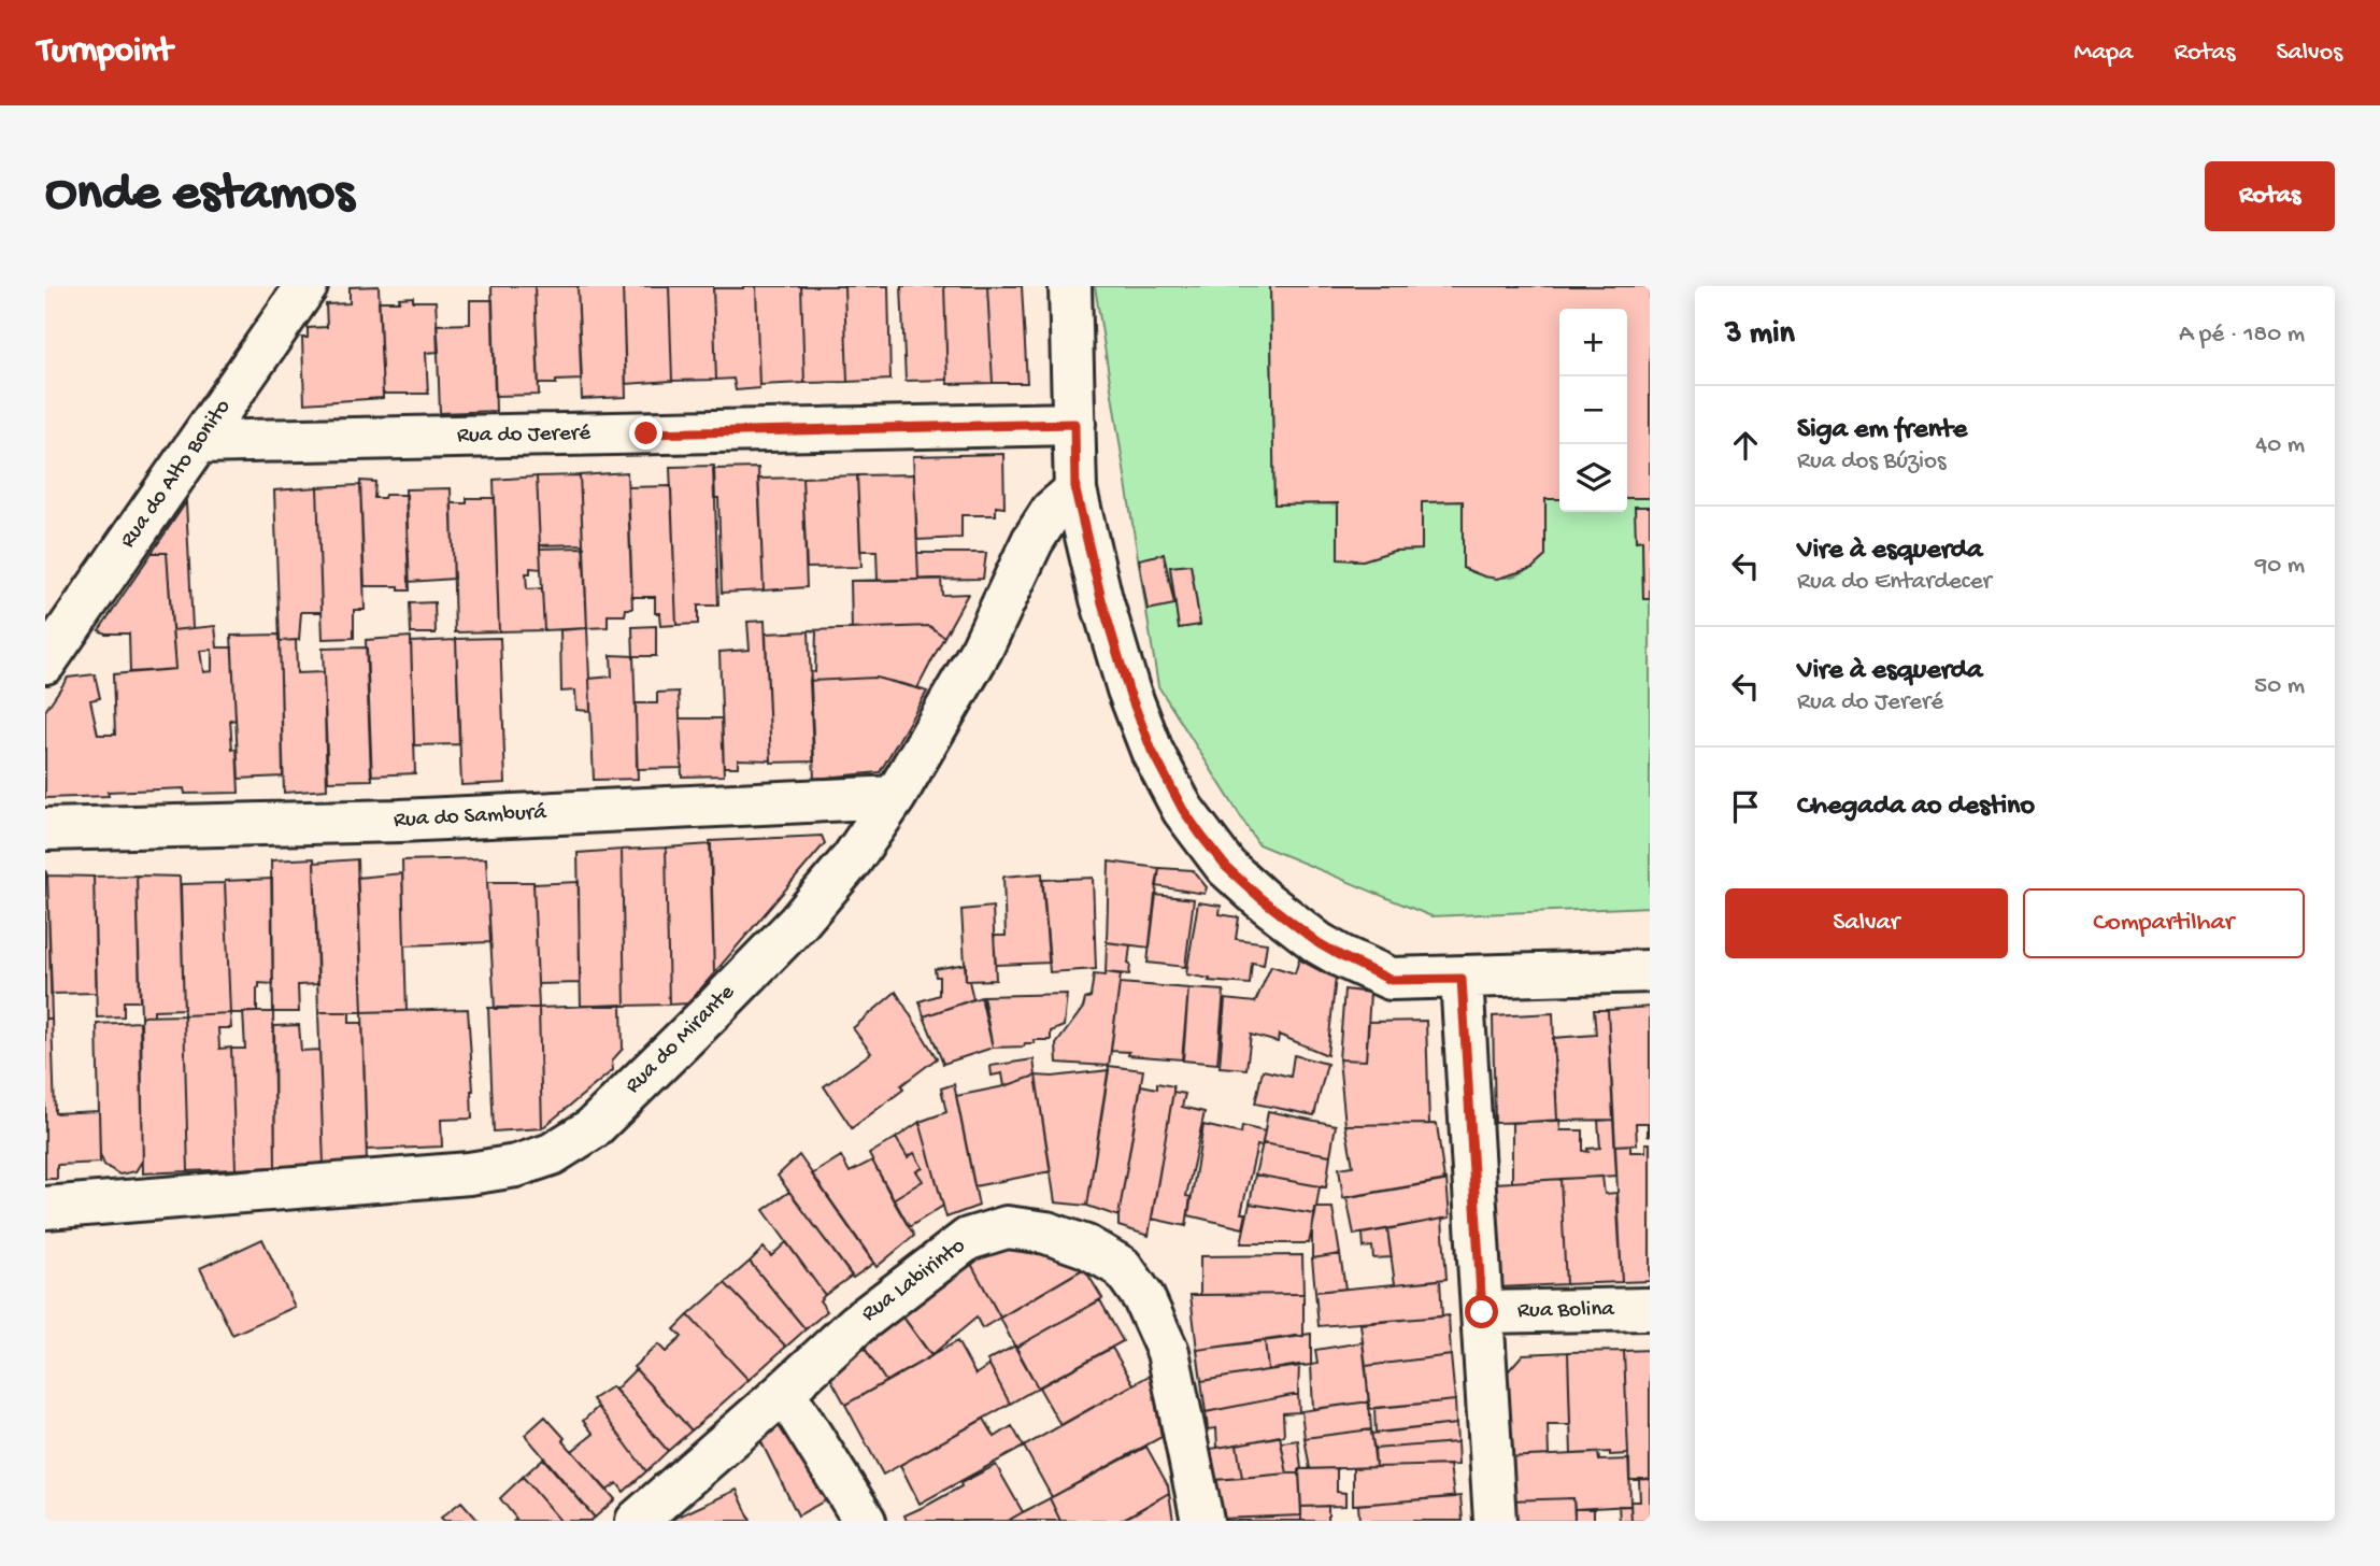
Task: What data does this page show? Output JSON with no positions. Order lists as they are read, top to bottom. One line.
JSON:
{"streets":{"street":["Rua do Jereré","Rua do Alto Bonito","Rua do Samburá","Rua do Mirante","Rua Labirinto","Rua Bolina"]},"crossings":[["Rua do Jereré","Rua do Alto Bonito"],["Rua do Samburá","Rua do Mirante"]],"page":{"header":"Turnpoint","nav":["Mapa","Rotas","Salvos"],"buttons":["Rotas",["Salvar","Compartilhar"]],"title":"Onde estamos","heading":["3 min","A pé · 180 m"],"map_buttons":["+","−"],"list":[["Siga em frente","Rua dos Búzios","40 m"],["Vire à esquerda","Rua do Entardecer","90 m"],["Vire à esquerda","Rua do Jereré","50 m"],"Chegada ao destino"]}}
